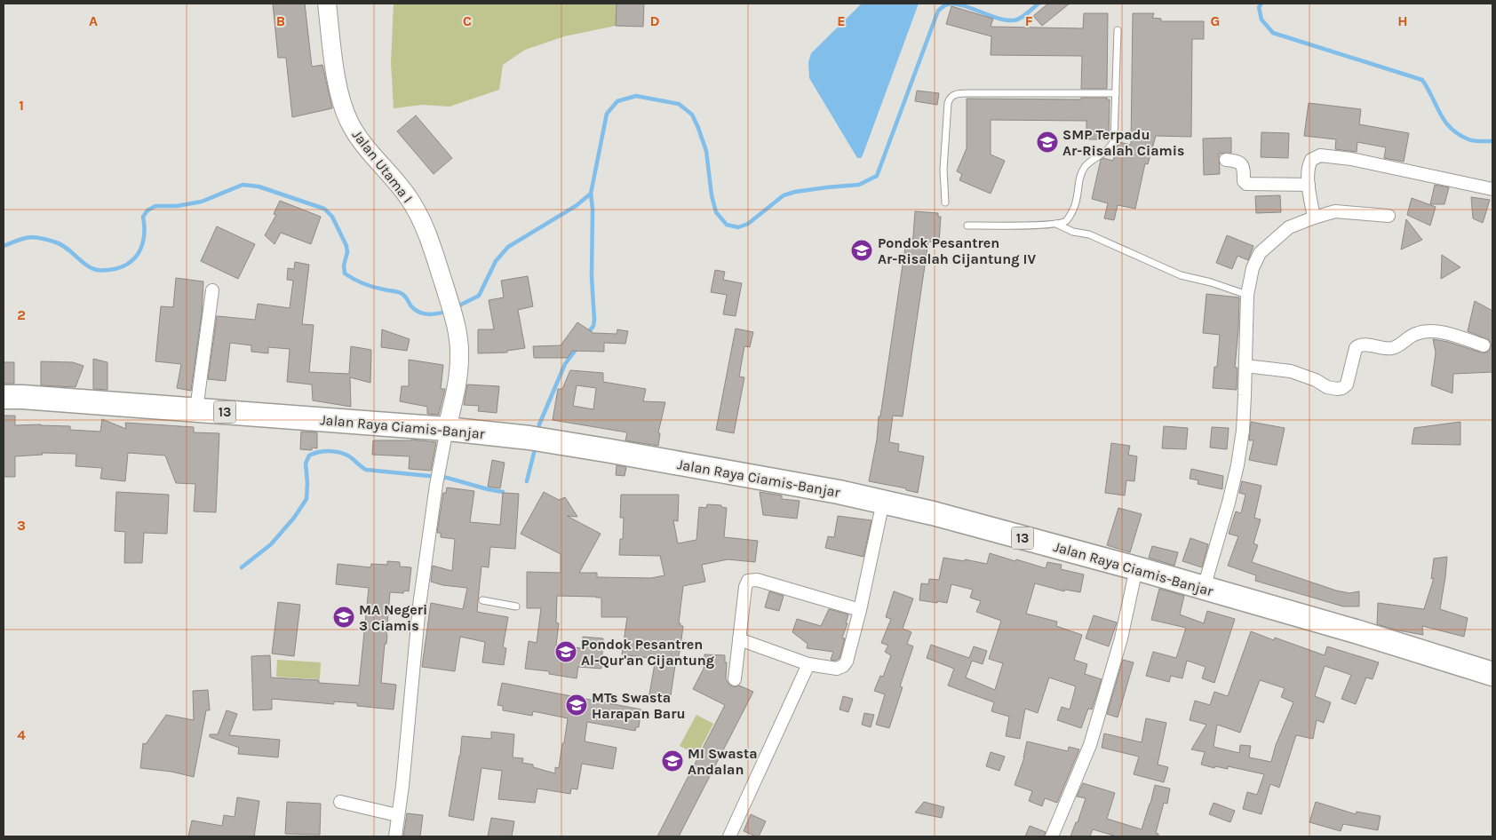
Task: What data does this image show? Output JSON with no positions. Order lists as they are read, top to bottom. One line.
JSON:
{"streets":{"highway":["13","Jalan Raya Ciamis-Banjar"],"street":["Jalan Utama I"]},"crossings":[["Jalan Utama I","Jalan Raya Ciamis-Banjar"]],"places":{"school or university":["SMP Terpadu Ar-Risalah Ciamis","Pondok Pesantren Ar-Risalah Cijantung IV","MA Negeri 3 Ciamis","Pondok Pesantren Al-Qur'an Cijantung","MTs Swasta Harapan Baru","MI Swasta Andalan"]},"grid":{"columns":["A","B","C","D","E","F","G","H"],"rows":["1","2","3","4"]}}
